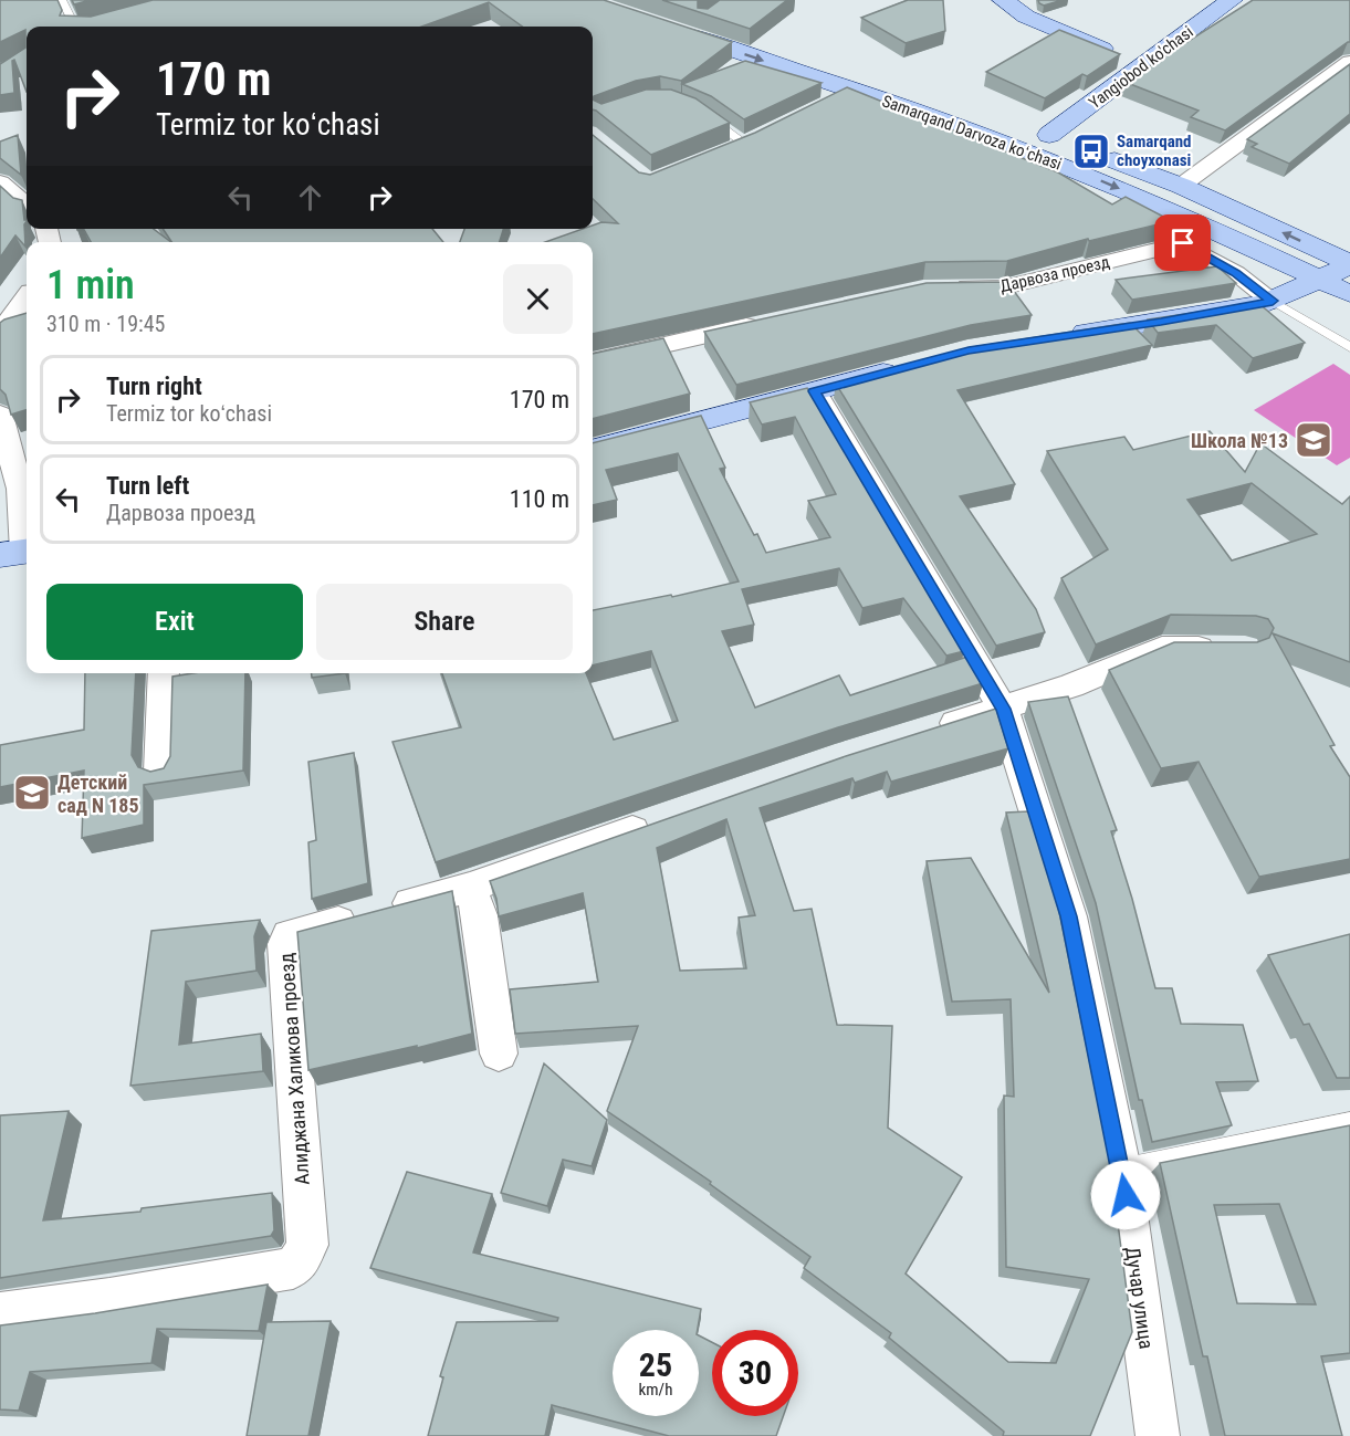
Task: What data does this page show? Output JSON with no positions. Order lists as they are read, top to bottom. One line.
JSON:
{"streets":{"main road":["Yangiobod ko'chasi","Samarqand Darvoza koʻchasi"],"street":["Дарвоза проезд","Алиджана Халикова проезд","Дучар улица"]},"crossings":[["Yangiobod ko'chasi","Samarqand Darvoza koʻchasi"]],"places":{"bus stop":["Samarqand choyxonasi"],"school or university":["Школа №13","Детский сад N 185"]},"page":{"turn":["170 m","Termiz tor koʻchasi"],"heading":["1 min","310 m · 19:45"],"list":[{"name":"Turn right","note":"Termiz tor koʻchasi","value":"170 m"},{"name":"Turn left","note":"Дарвоза проезд","value":"110 m"}],"buttons":["Exit","Share"],"speed":"25 km/h","limit":"30"}}
